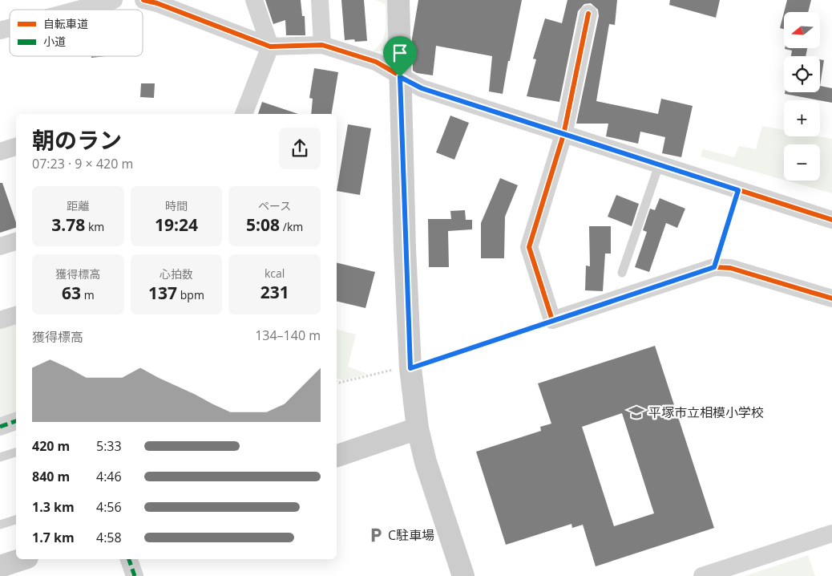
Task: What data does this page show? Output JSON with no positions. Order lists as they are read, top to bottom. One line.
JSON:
{"places":{"school or university":["平塚市立相模小学校"],"parking":["C駐車場"]},"legend":["自転車道","小道"],"north":"left","page":{"map_buttons":["+","−"],"heading":["朝のラン","07:23 · 9 × 420 m"],"stats":[["距離","3.78 km"],["時間","19:24"],["ペース","5:08 /km"],["獲得標高","63 m"],["心拍数","137 bpm"],["kcal","231"]],"chart":["獲得標高","134–140 m"],"list":[{"name":"420 m","note":"5:33"},{"name":"840 m","note":"4:46"},{"name":"1.3 km","note":"4:56"},{"name":"1.7 km","note":"4:58"}]}}
